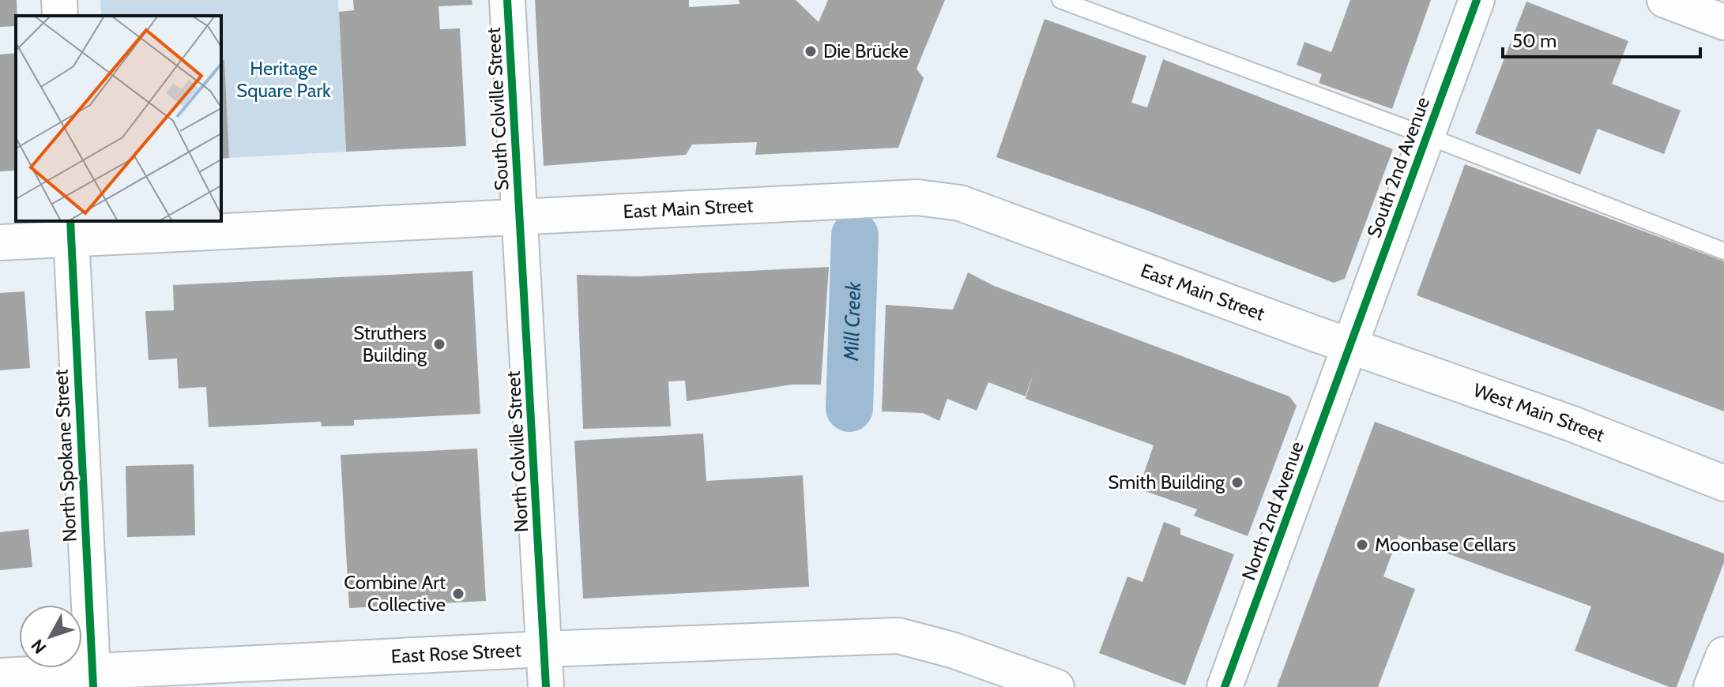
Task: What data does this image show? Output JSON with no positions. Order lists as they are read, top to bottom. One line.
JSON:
{"streets":{"main road":["South Colville Street","South 2nd Avenue","East Main Street","West Main Street","North Colville Street","North Spokane Street","North 2nd Avenue","East Rose Street"]},"crossings":[["South Colville Street","East Main Street"],["South Colville Street","North Colville Street"],["South 2nd Avenue","East Main Street"],["South 2nd Avenue","West Main Street"],["South 2nd Avenue","North 2nd Avenue"],["East Main Street","West Main Street"],["East Main Street","North Colville Street"],["East Main Street","North Spokane Street"],["East Main Street","North 2nd Avenue"],["West Main Street","North 2nd Avenue"],["North Colville Street","East Rose Street"],["North Spokane Street","East Rose Street"]],"water":["Mill Creek"],"parks":["Heritage Square Park"],"places":["Die Brücke","Struthers Building","Smith Building","Moonbase Cellars","Combine Art Collective"],"scale_bar":"50 m","north":"bottom left"}
